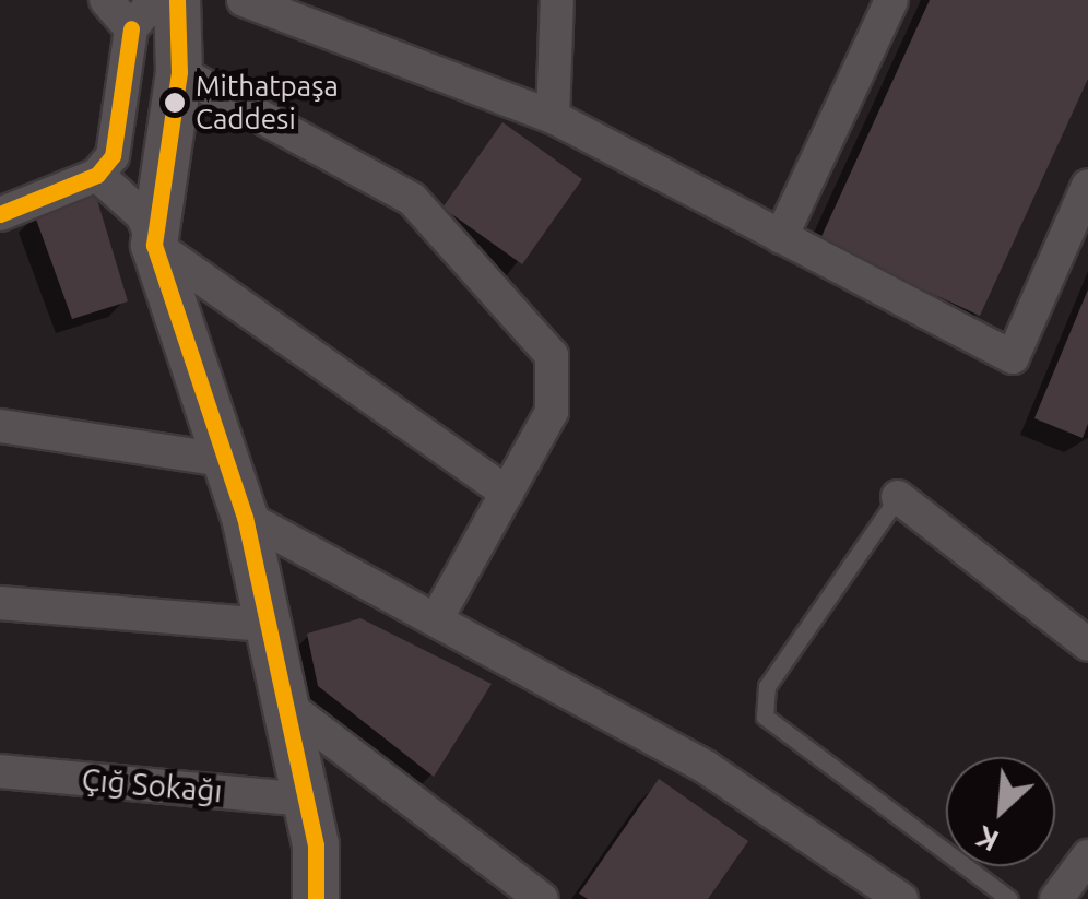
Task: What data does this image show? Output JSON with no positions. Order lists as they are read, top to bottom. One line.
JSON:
{"streets":{"street":["Çığ Sokağı"]},"places":["Mithatpaşa Caddesi"],"north":"bottom left"}
